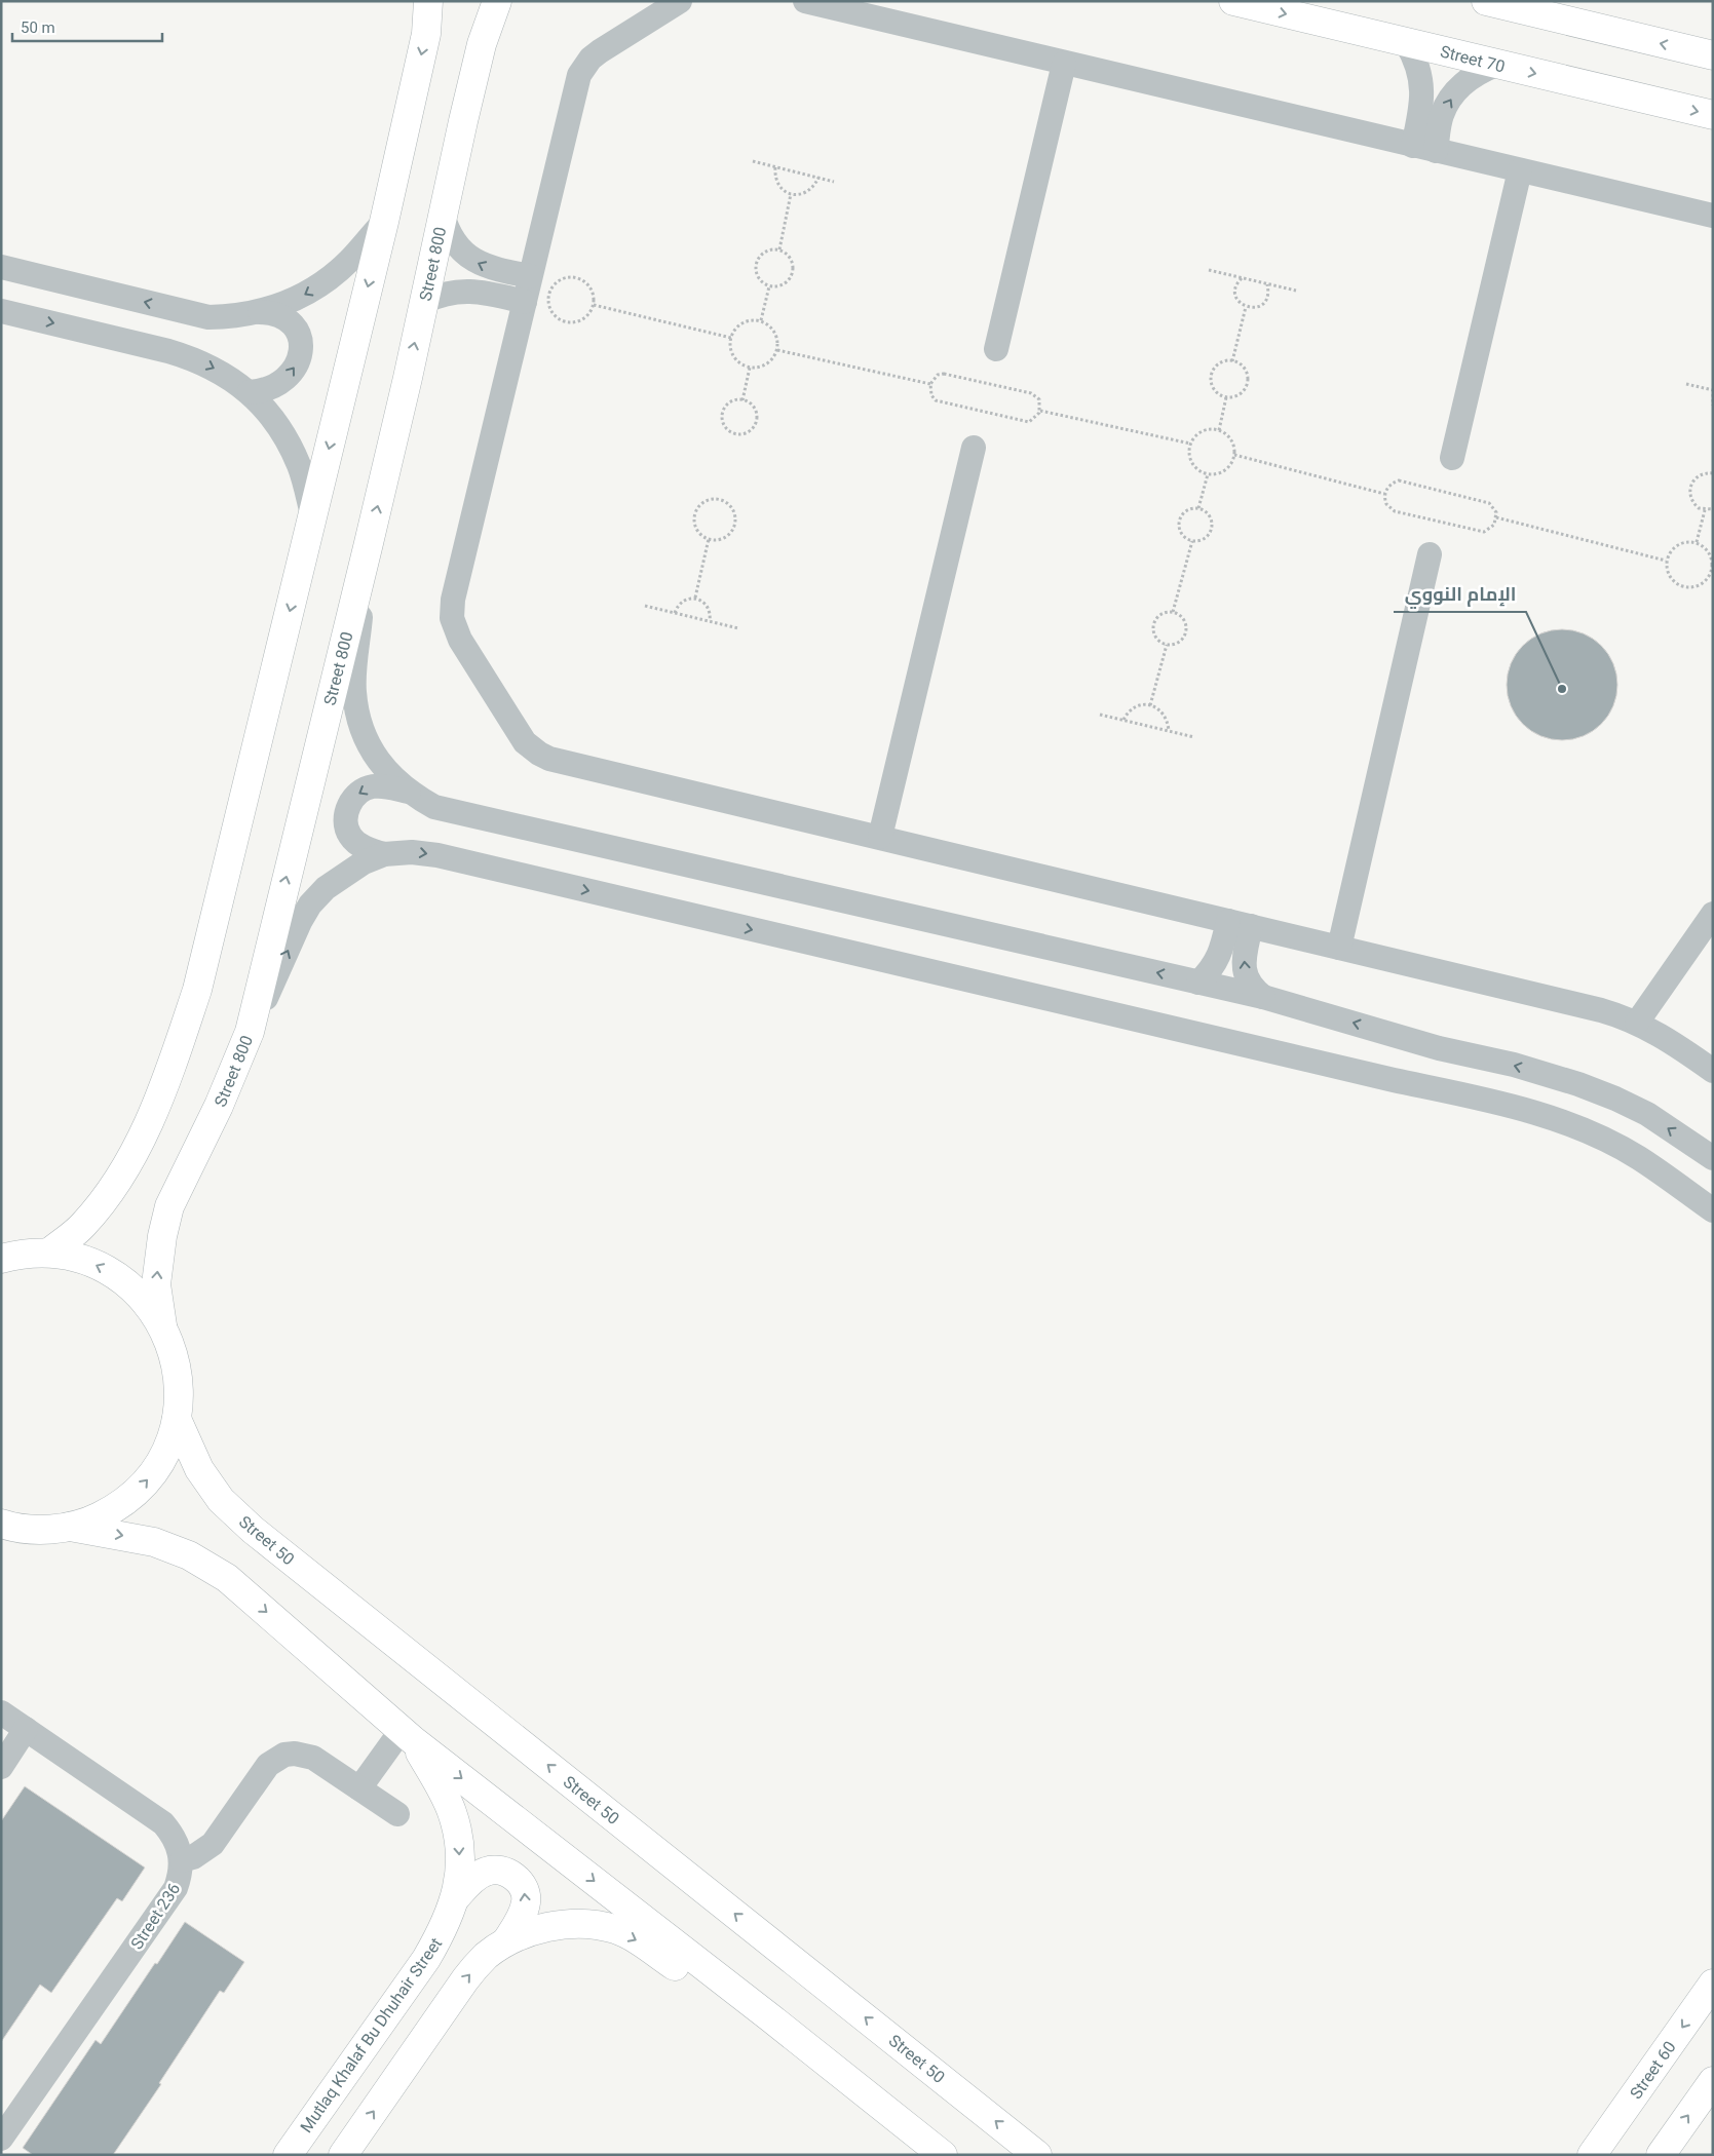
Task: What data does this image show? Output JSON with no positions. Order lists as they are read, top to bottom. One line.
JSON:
{"streets":{"main road":["Street 70","Street 800","Street 50","Mutlaq Khalaf Bu Dhuhair Street","Street 60"],"street":["Street 236"]},"places":["الإمام النووي"],"scale_bar":"50 m"}
